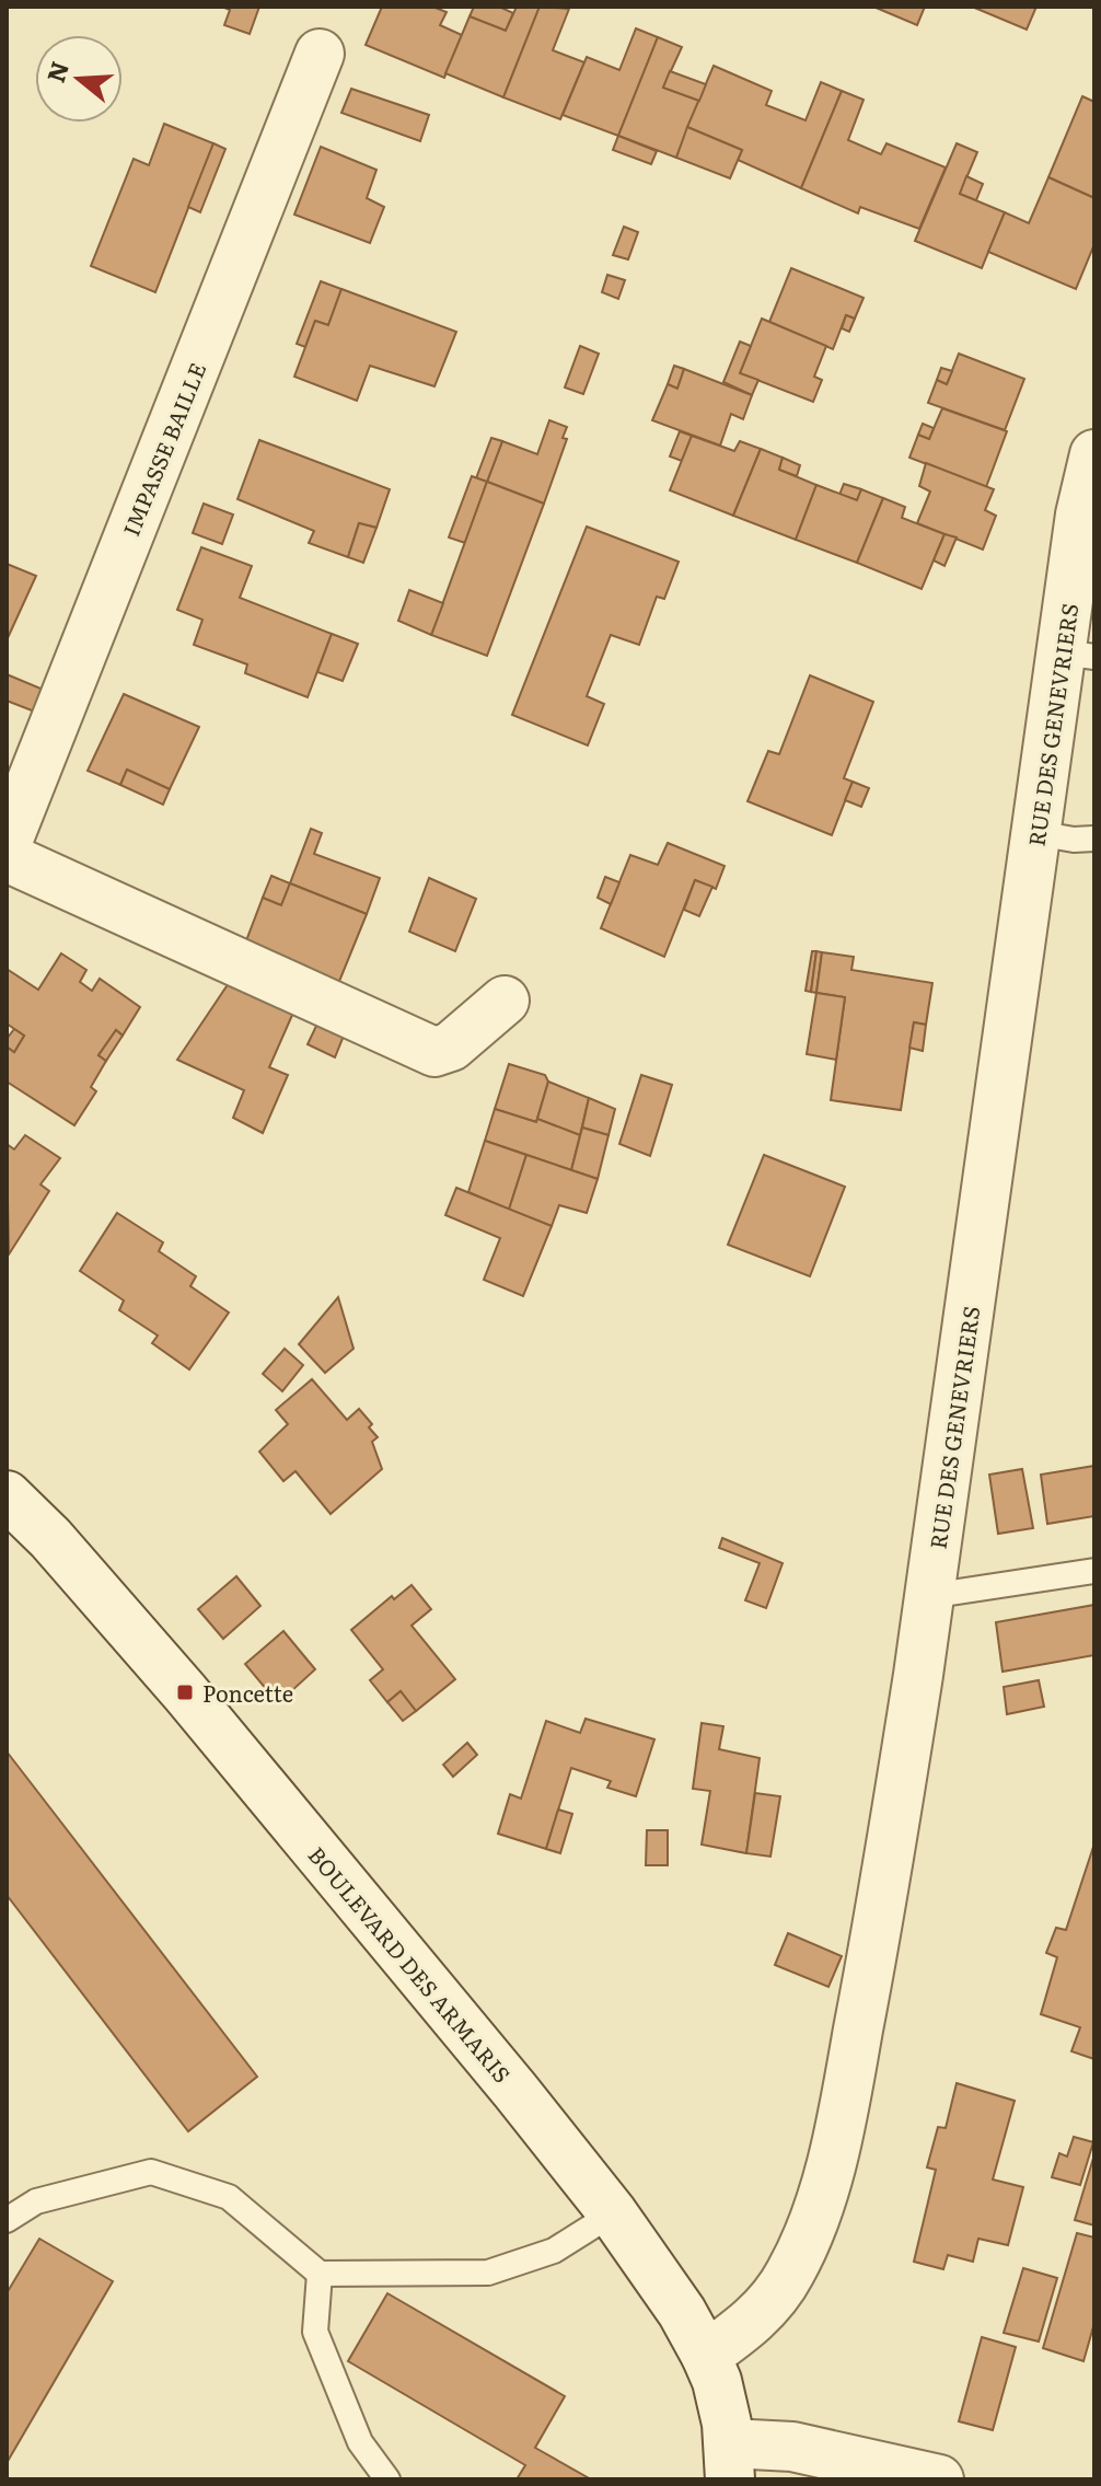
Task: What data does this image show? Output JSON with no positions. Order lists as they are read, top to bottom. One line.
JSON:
{"streets":{"street":["IMPASSE BAILLE","RUE DES GENEVRIERS","BOULEVARD DES ARMARIS"]},"crossings":[["RUE DES GENEVRIERS","BOULEVARD DES ARMARIS"]],"places":{"transit":["Poncette"]},"north":"left"}
